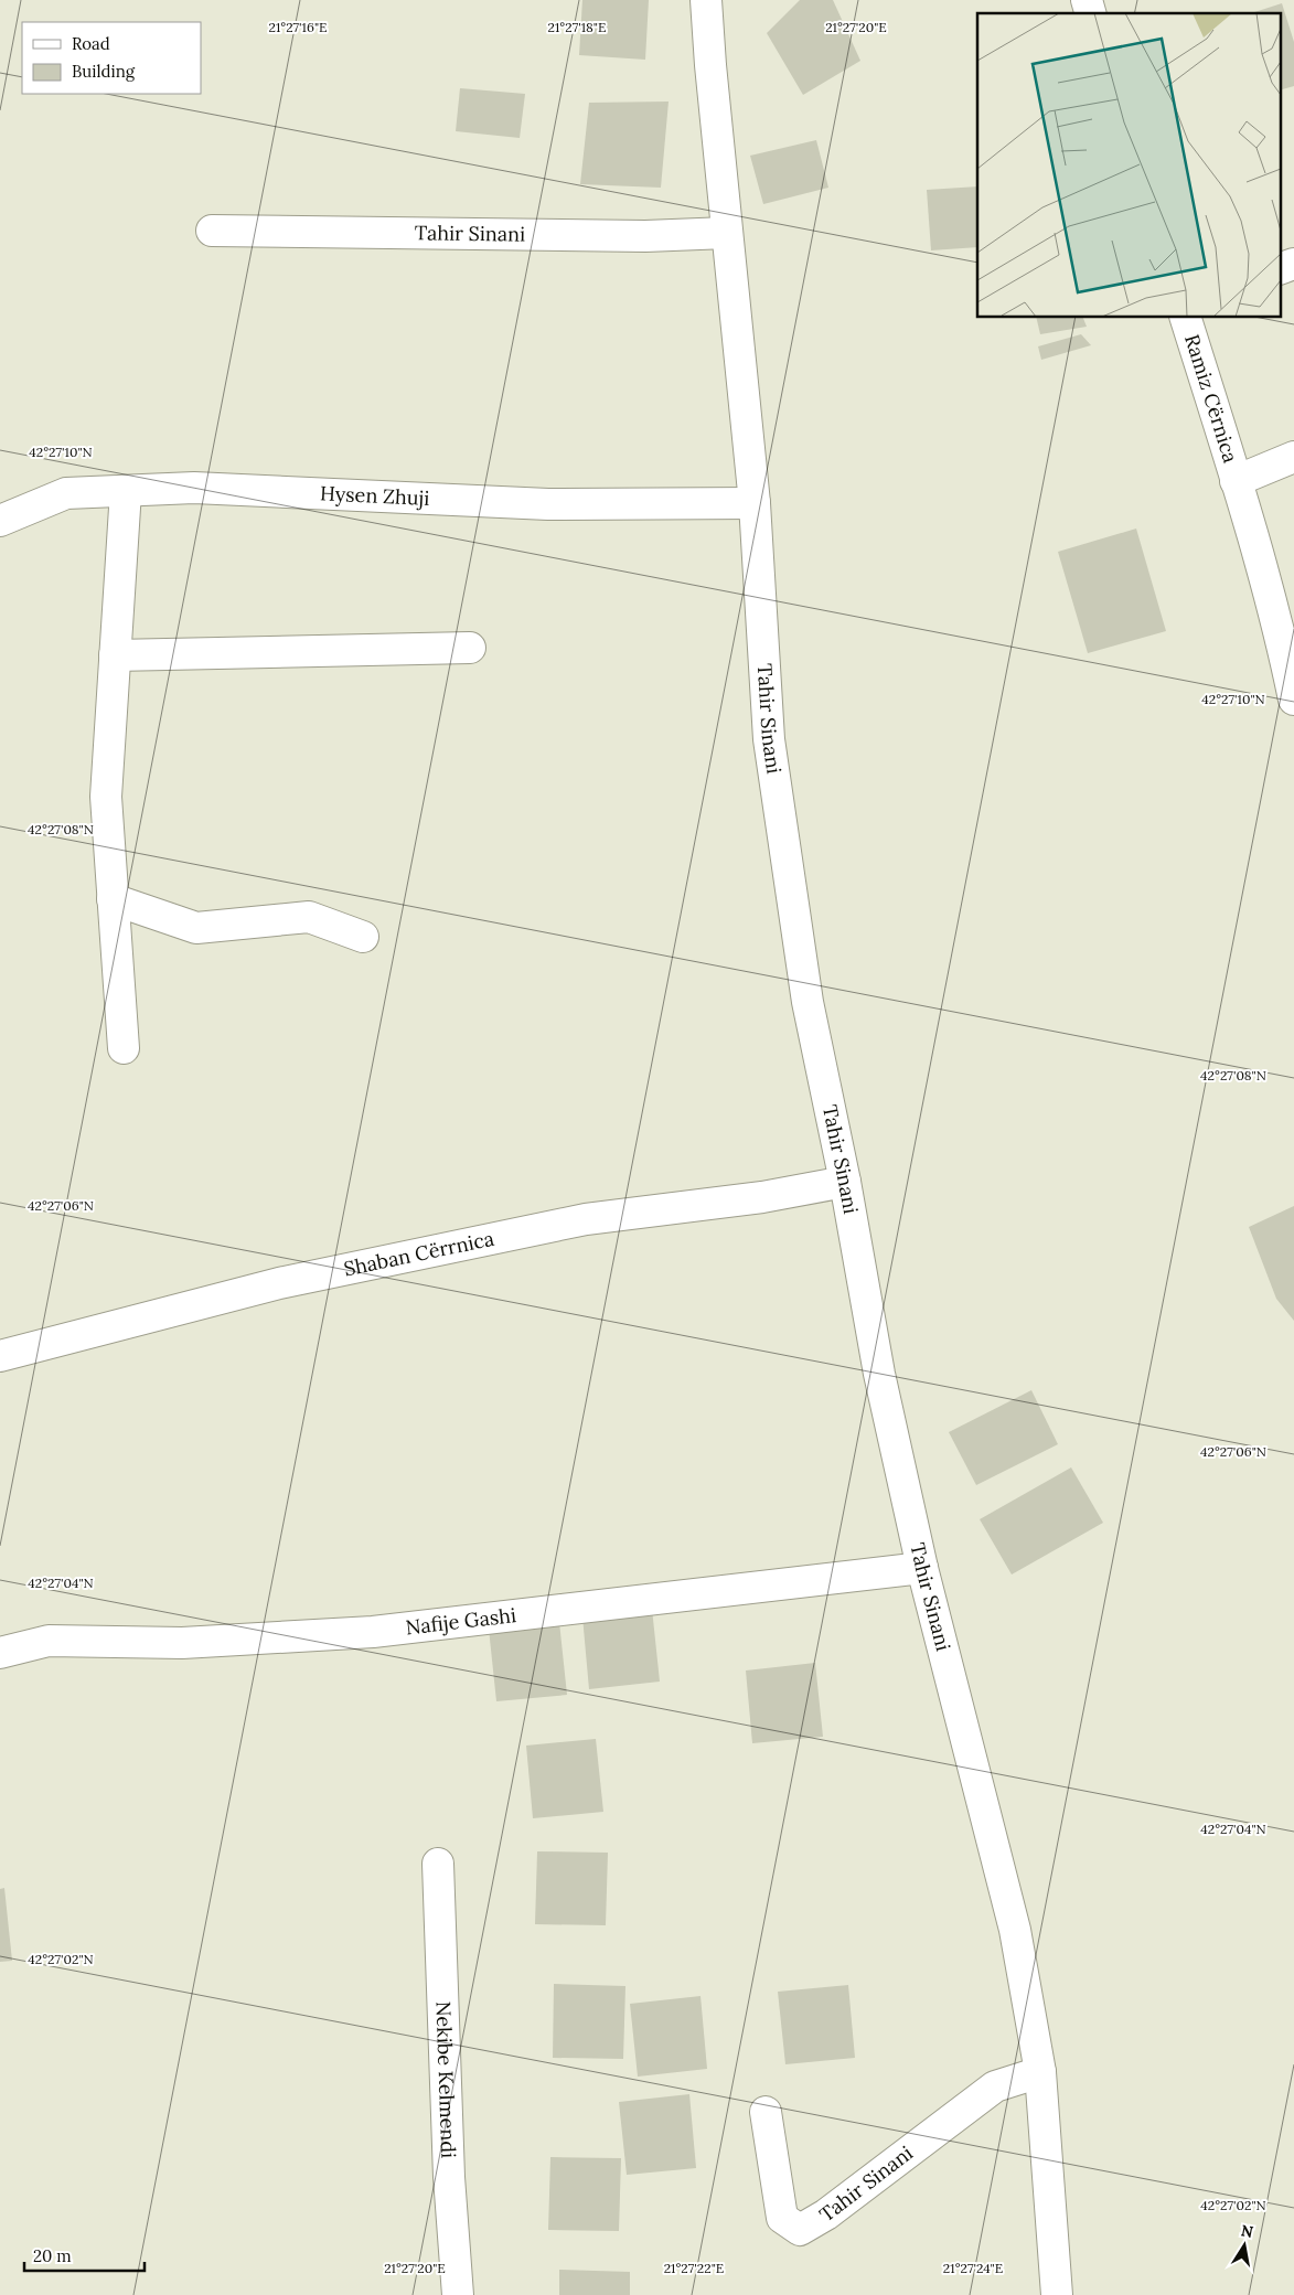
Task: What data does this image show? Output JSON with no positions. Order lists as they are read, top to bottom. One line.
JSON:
{"streets":{"street":["Tahir Sinani","Ramiz Cërnica","Hysen Zhuji","Shaban Cërrnica","Nafije Gashi","Nekibe Kelmendi"]},"crossings":[["Tahir Sinani","Hysen Zhuji"],["Tahir Sinani","Shaban Cërrnica"],["Tahir Sinani","Nafije Gashi"]],"legend":["Road","Building"],"scale_bar":"20 m","north":"top","coordinates":["21°27'16\"E","21°27'18\"E","21°27'20\"E","42°27'10\"N","42°27'08\"N","42°27'06\"N","42°27'04\"N","42°27'02\"N","21°27'22\"E","21°27'24\"E"]}
